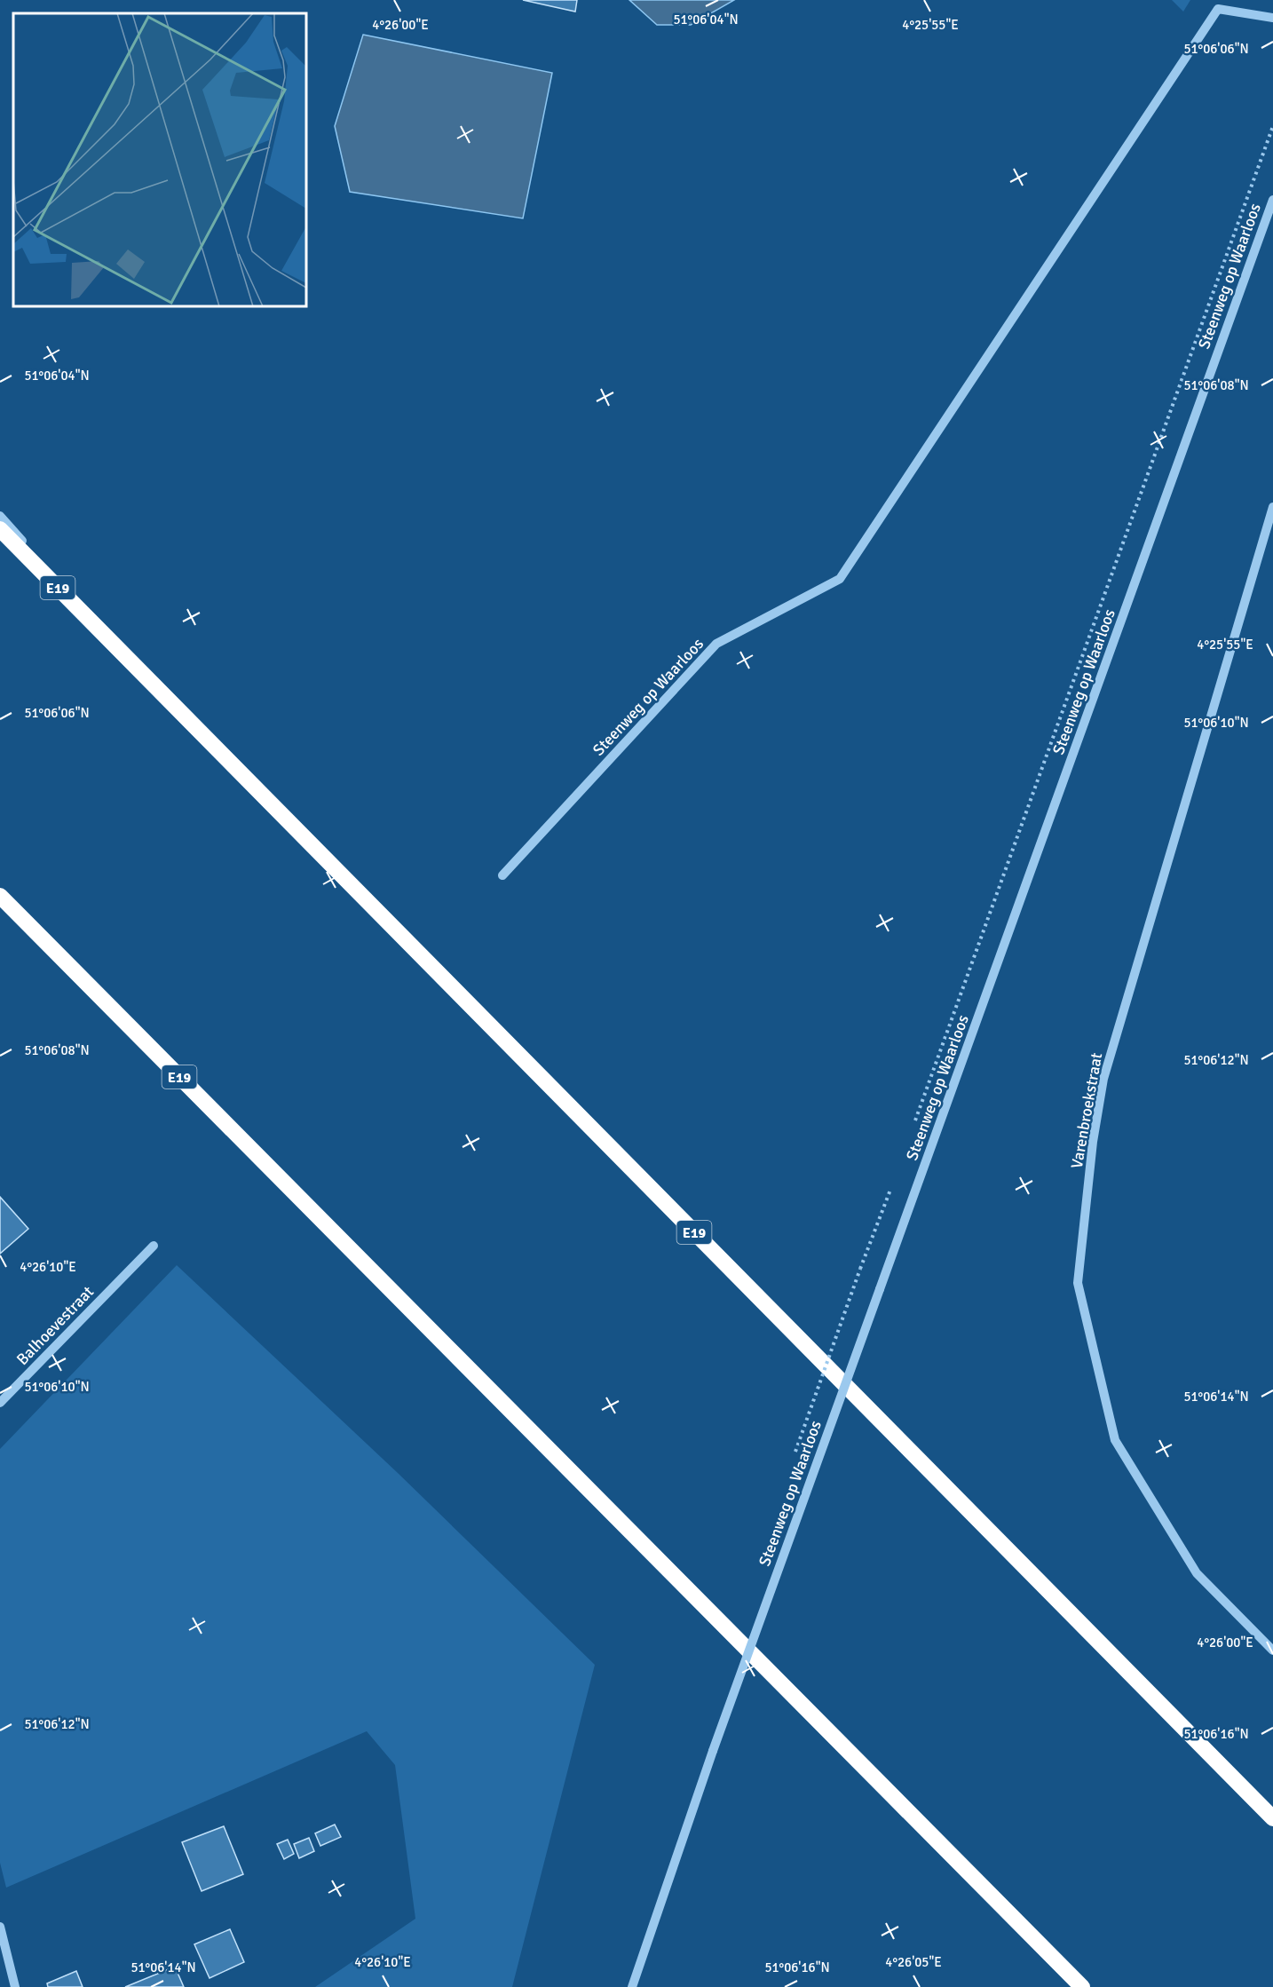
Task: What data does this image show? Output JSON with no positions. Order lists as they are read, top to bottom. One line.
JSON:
{"streets":{"highway":["E19"],"street":["Steenweg op Waarloos","Varenbroekstraat","Balhoevestraat"]},"coordinates":["51°06'04\"N","4°26'00\"E","4°25'55\"E","51°06'06\"N","51°06'08\"N","51°06'10\"N","51°06'12\"N","4°26'10\"E","51°06'14\"N","51°06'16\"N","4°26'05\"E"]}
